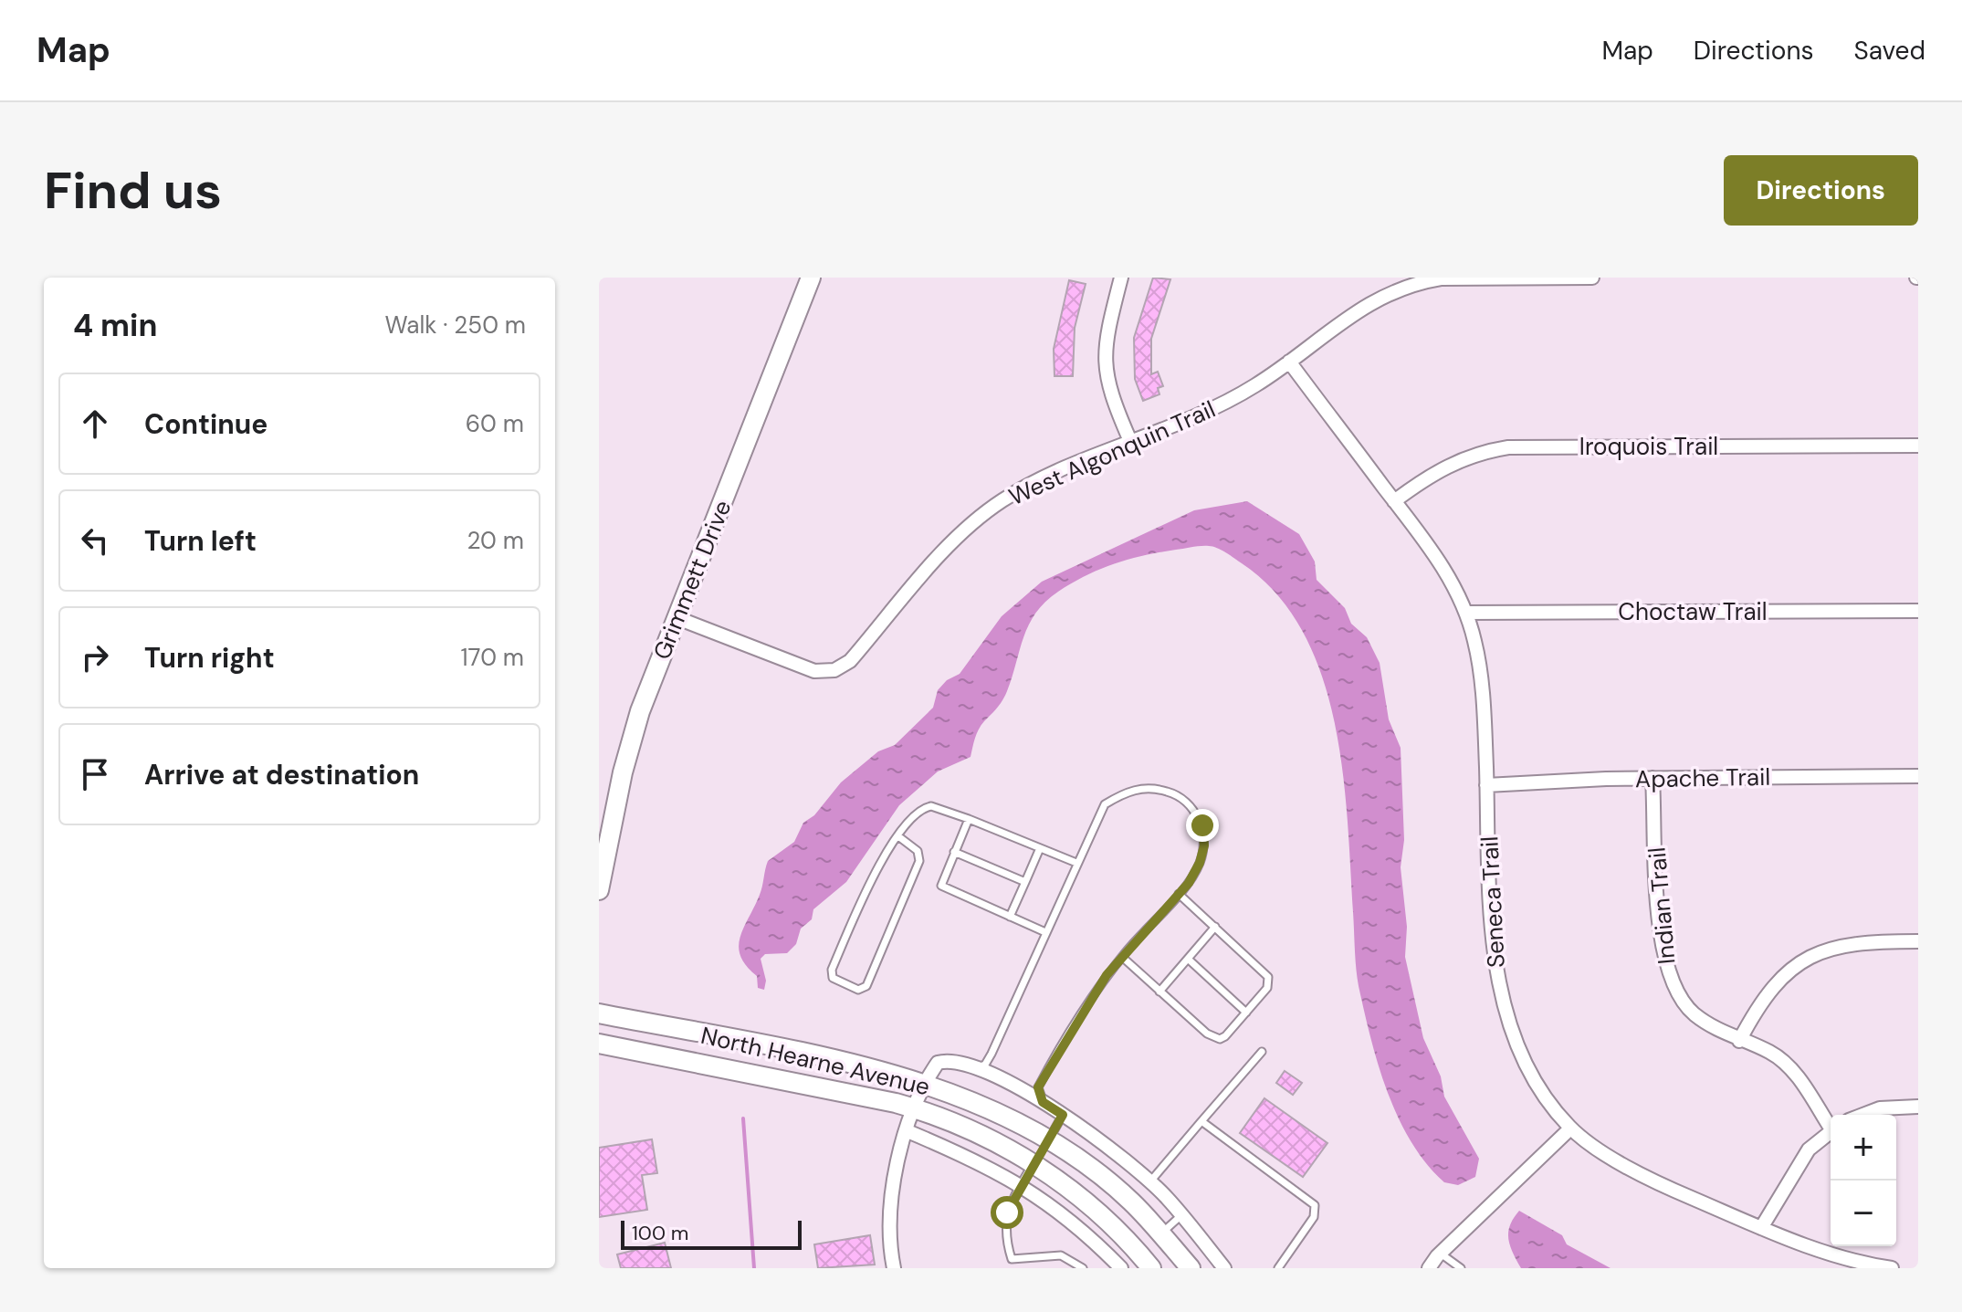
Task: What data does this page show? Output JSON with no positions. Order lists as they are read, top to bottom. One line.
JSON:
{"streets":{"street":["Iroquois Trail","West Algonquin Trail","Grimmett Drive","Choctaw Trail","Apache Trail","Seneca Trail","Indian Trail","North Hearne Avenue"]},"crossings":[["Iroquois Trail","Seneca Trail"],["West Algonquin Trail","Grimmett Drive"],["West Algonquin Trail","Seneca Trail"],["Choctaw Trail","Seneca Trail"],["Apache Trail","Seneca Trail"],["Apache Trail","Indian Trail"]],"scale_bar":"100 m","page":{"header":"Map","nav":["Map","Directions","Saved"],"buttons":"Directions","title":"Find us","heading":["4 min","Walk · 250 m"],"list":[["Continue","60 m"],["Turn left","20 m"],["Turn right","170 m"],"Arrive at destination"],"map_buttons":["+","−"],"scale":"100 m"}}
